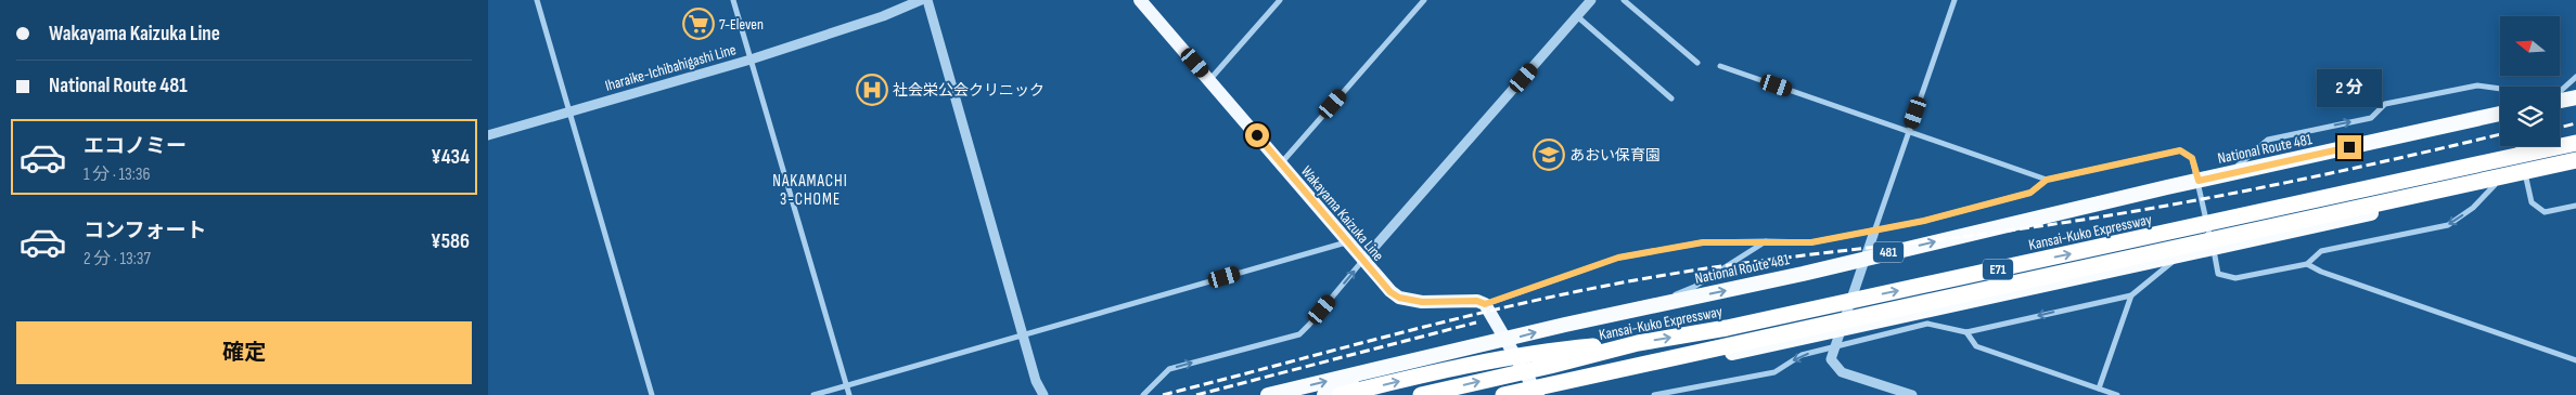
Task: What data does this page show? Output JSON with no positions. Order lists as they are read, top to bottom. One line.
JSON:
{"streets":{"highway":["National Route 481","Kansai-Kuko Expressway","481","E71"],"main road":["Wakayama Kaizuka Line"],"street":["Iharaike-Ichibahigashi Line"]},"crossings":[["National Route 481","481"]],"districts":["NAKAMACHI 3-CHOME"],"places":{"supermarket":["7-Eleven"],"hospital":["社会栄公会クリニック"],"school or university":["あおい保育園"]},"north":"left","page":{"banner":["Wakayama Kaizuka Line","National Route 481"],"bubble":"2 分","list":[{"name":"エコノミー","note":"1 分 · 13:36","value":"¥434"},{"name":"コンフォート","note":"2 分 · 13:37","value":"¥586"}],"buttons":"確定"}}
